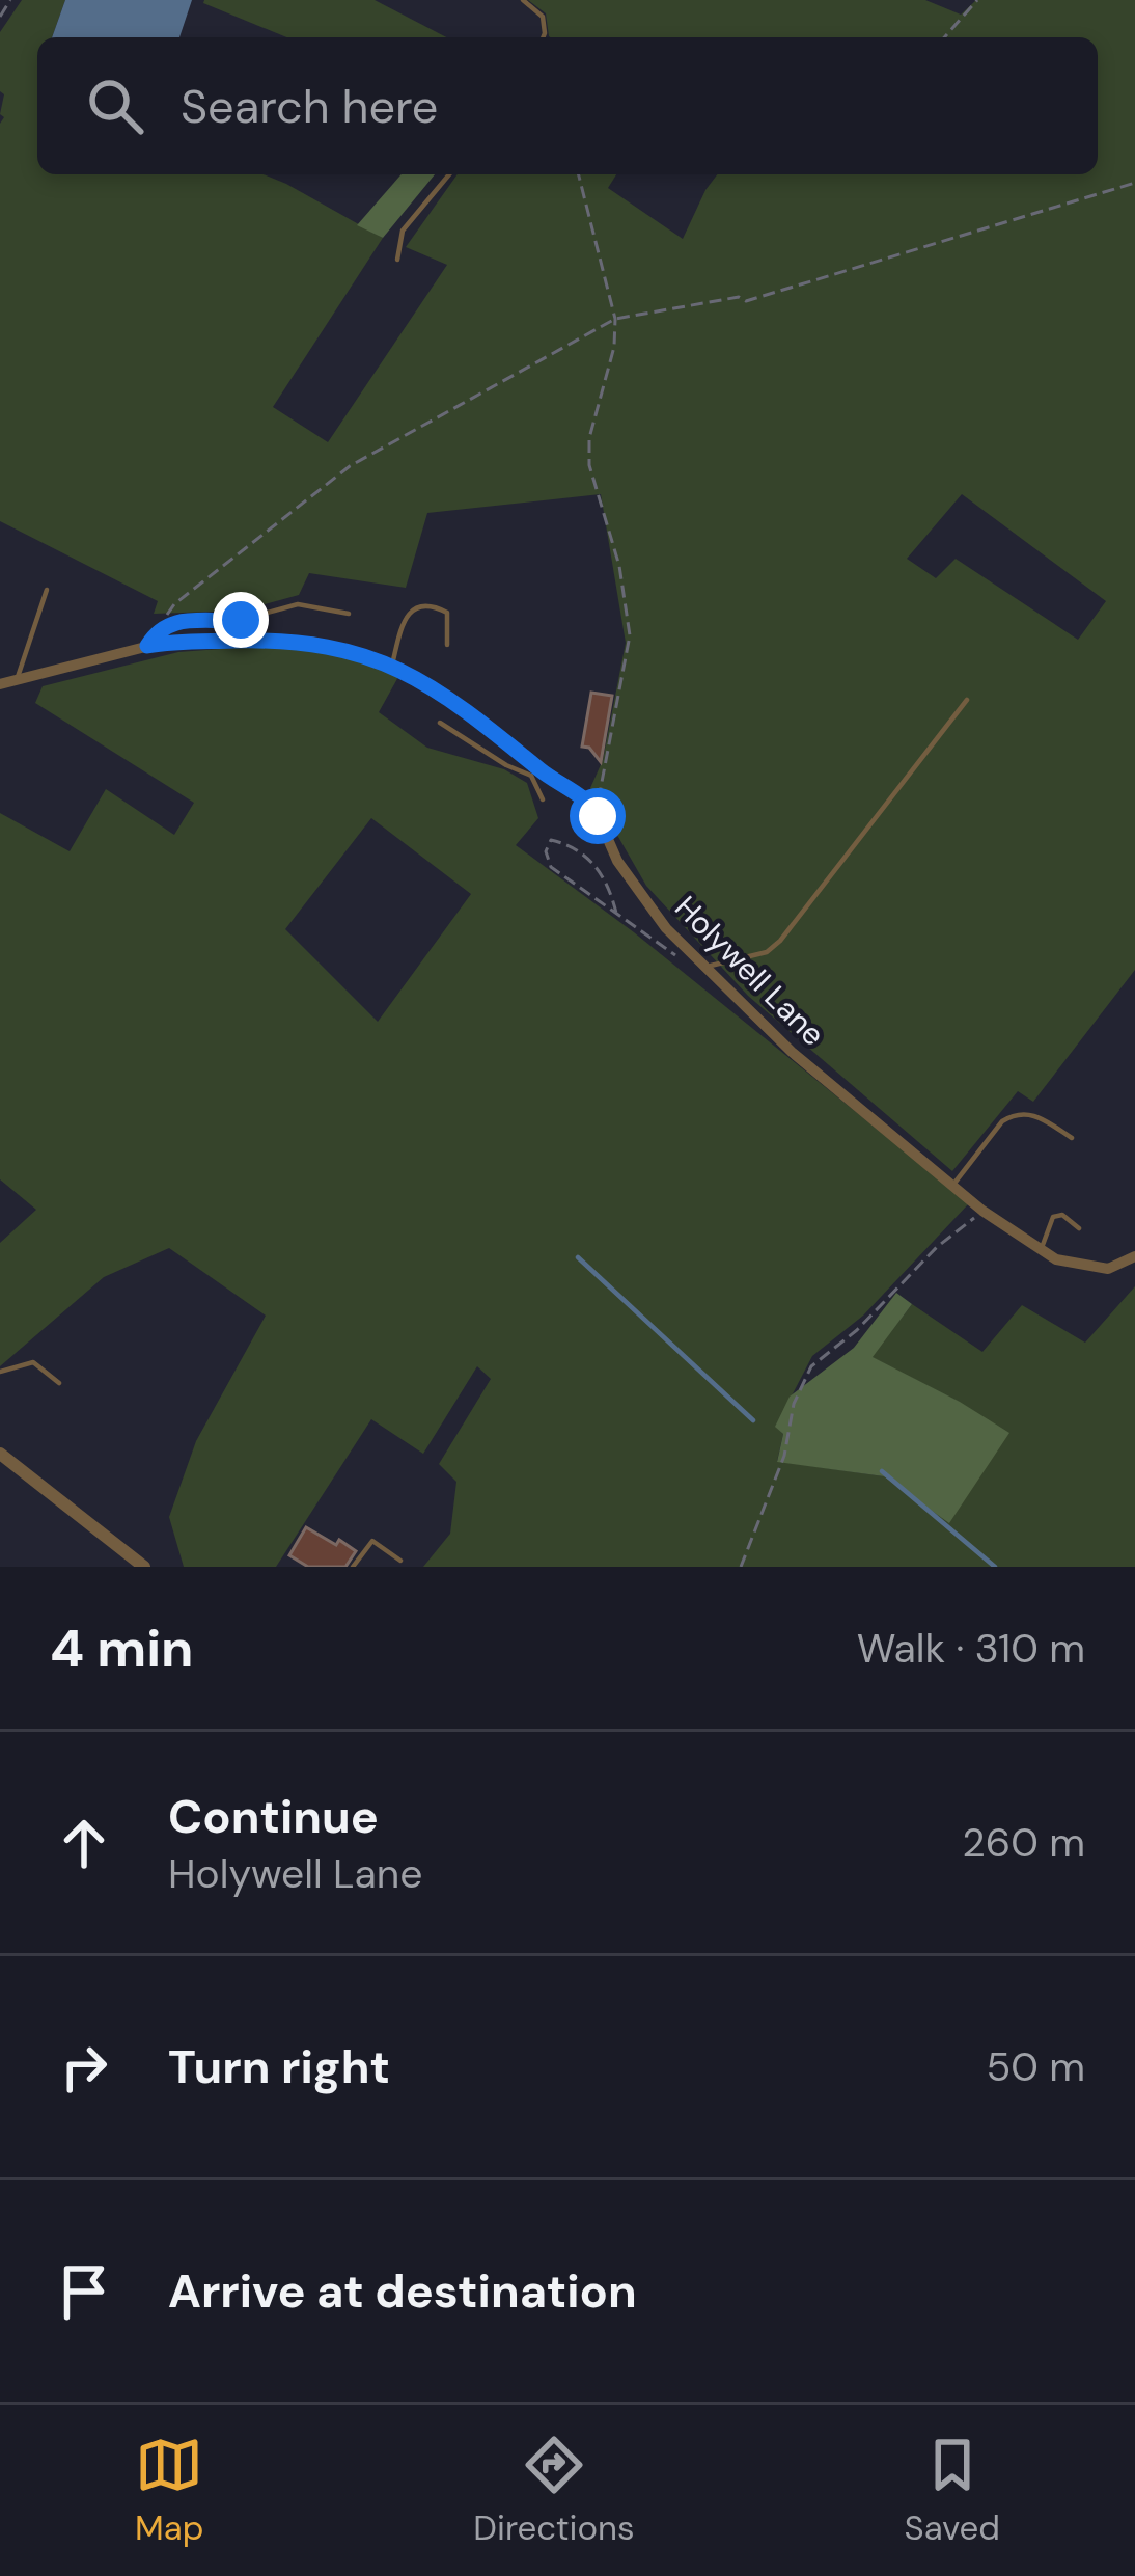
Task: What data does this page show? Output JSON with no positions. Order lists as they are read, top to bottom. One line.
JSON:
{"streets":{"street":["Holywell Lane"]},"page":{"search":"Search here","heading":["4 min","Walk · 310 m"],"list":[["Continue","Holywell Lane","260 m"],["Turn right","50 m"],"Arrive at destination"],"nav":["Map","Directions","Saved"]}}
